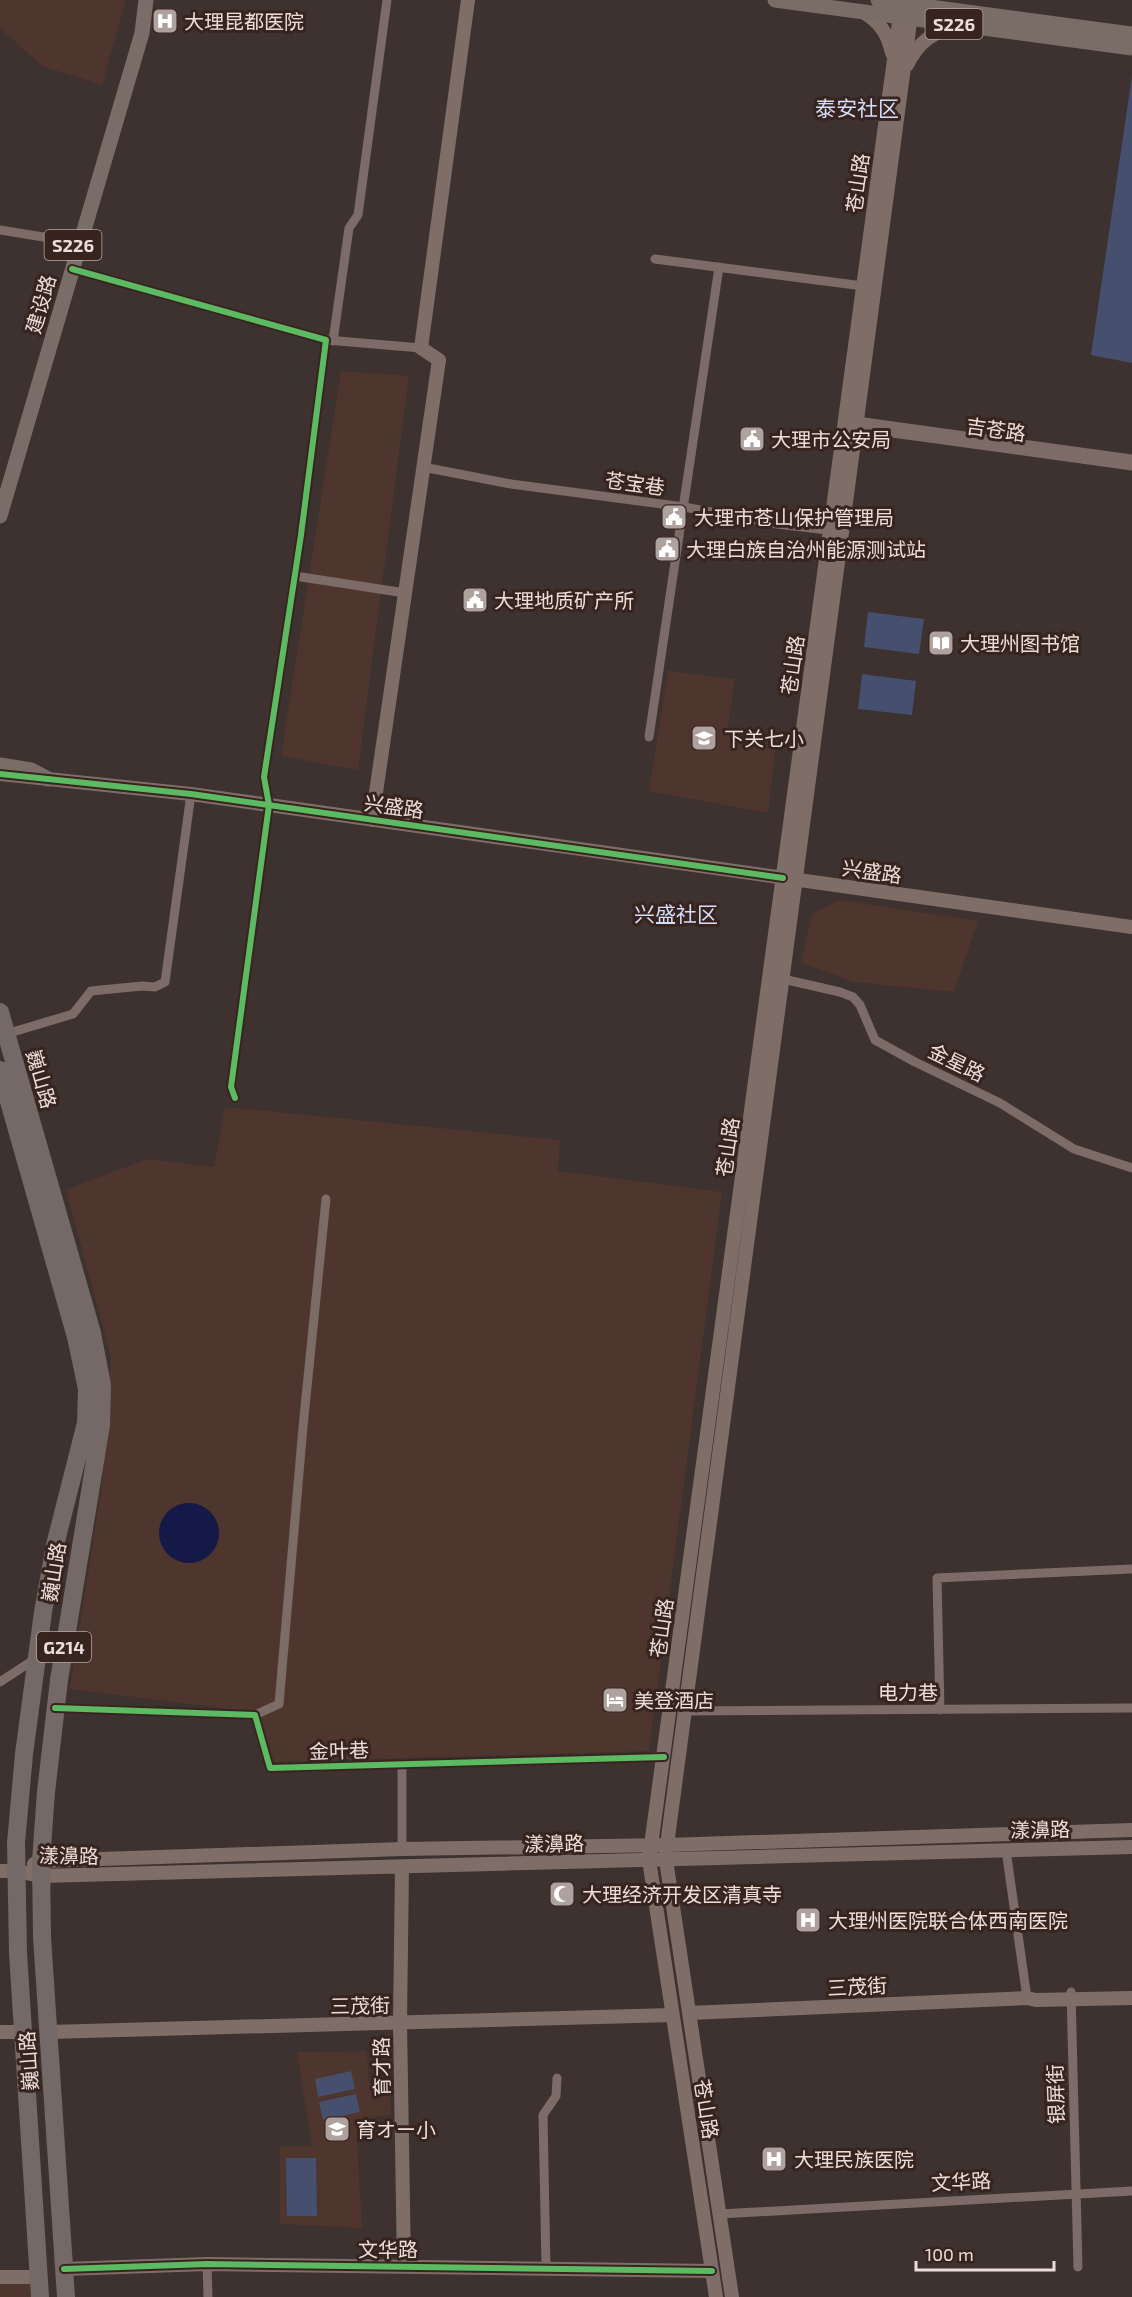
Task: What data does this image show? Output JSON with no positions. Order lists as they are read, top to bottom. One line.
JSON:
{"streets":{"highway":["巍山路","G214"],"main road":["S226","苍山路","建设路","兴盛路","漾濞路","三茂街","育才路","文华路"],"street":["吉苍路","苍宝巷","金星路","电力巷","金叶巷","银屏街"]},"crossings":[["S226","苍山路"],["苍山路","吉苍路"],["苍山路","苍宝巷"],["苍山路","兴盛路"],["苍山路","金星路"],["苍山路","电力巷"],["苍山路","金叶巷"],["苍山路","漾濞路"],["苍山路","三茂街"],["苍山路","文华路"],["巍山路","漾濞路"],["巍山路","三茂街"],["巍山路","文华路"],["漾濞路","育才路"],["三茂街","育才路"],["三茂街","银屏街"],["育才路","文华路"],["银屏街","文华路"]],"districts":["泰安社区","兴盛社区"],"places":{"hospital":["大理昆都医院","大理州医院联合体西南医院","大理民族医院"],"public building":["大理市公安局","大理市苍山保护管理局","大理白族自治州能源测试站","大理地质矿产所"],"library":["大理州图书馆"],"school or university":["下关七小","育オー小"],"hotel":["美登酒店"],"mosque":["大理经济开发区清真寺"]},"scale_bar":"100 m"}
